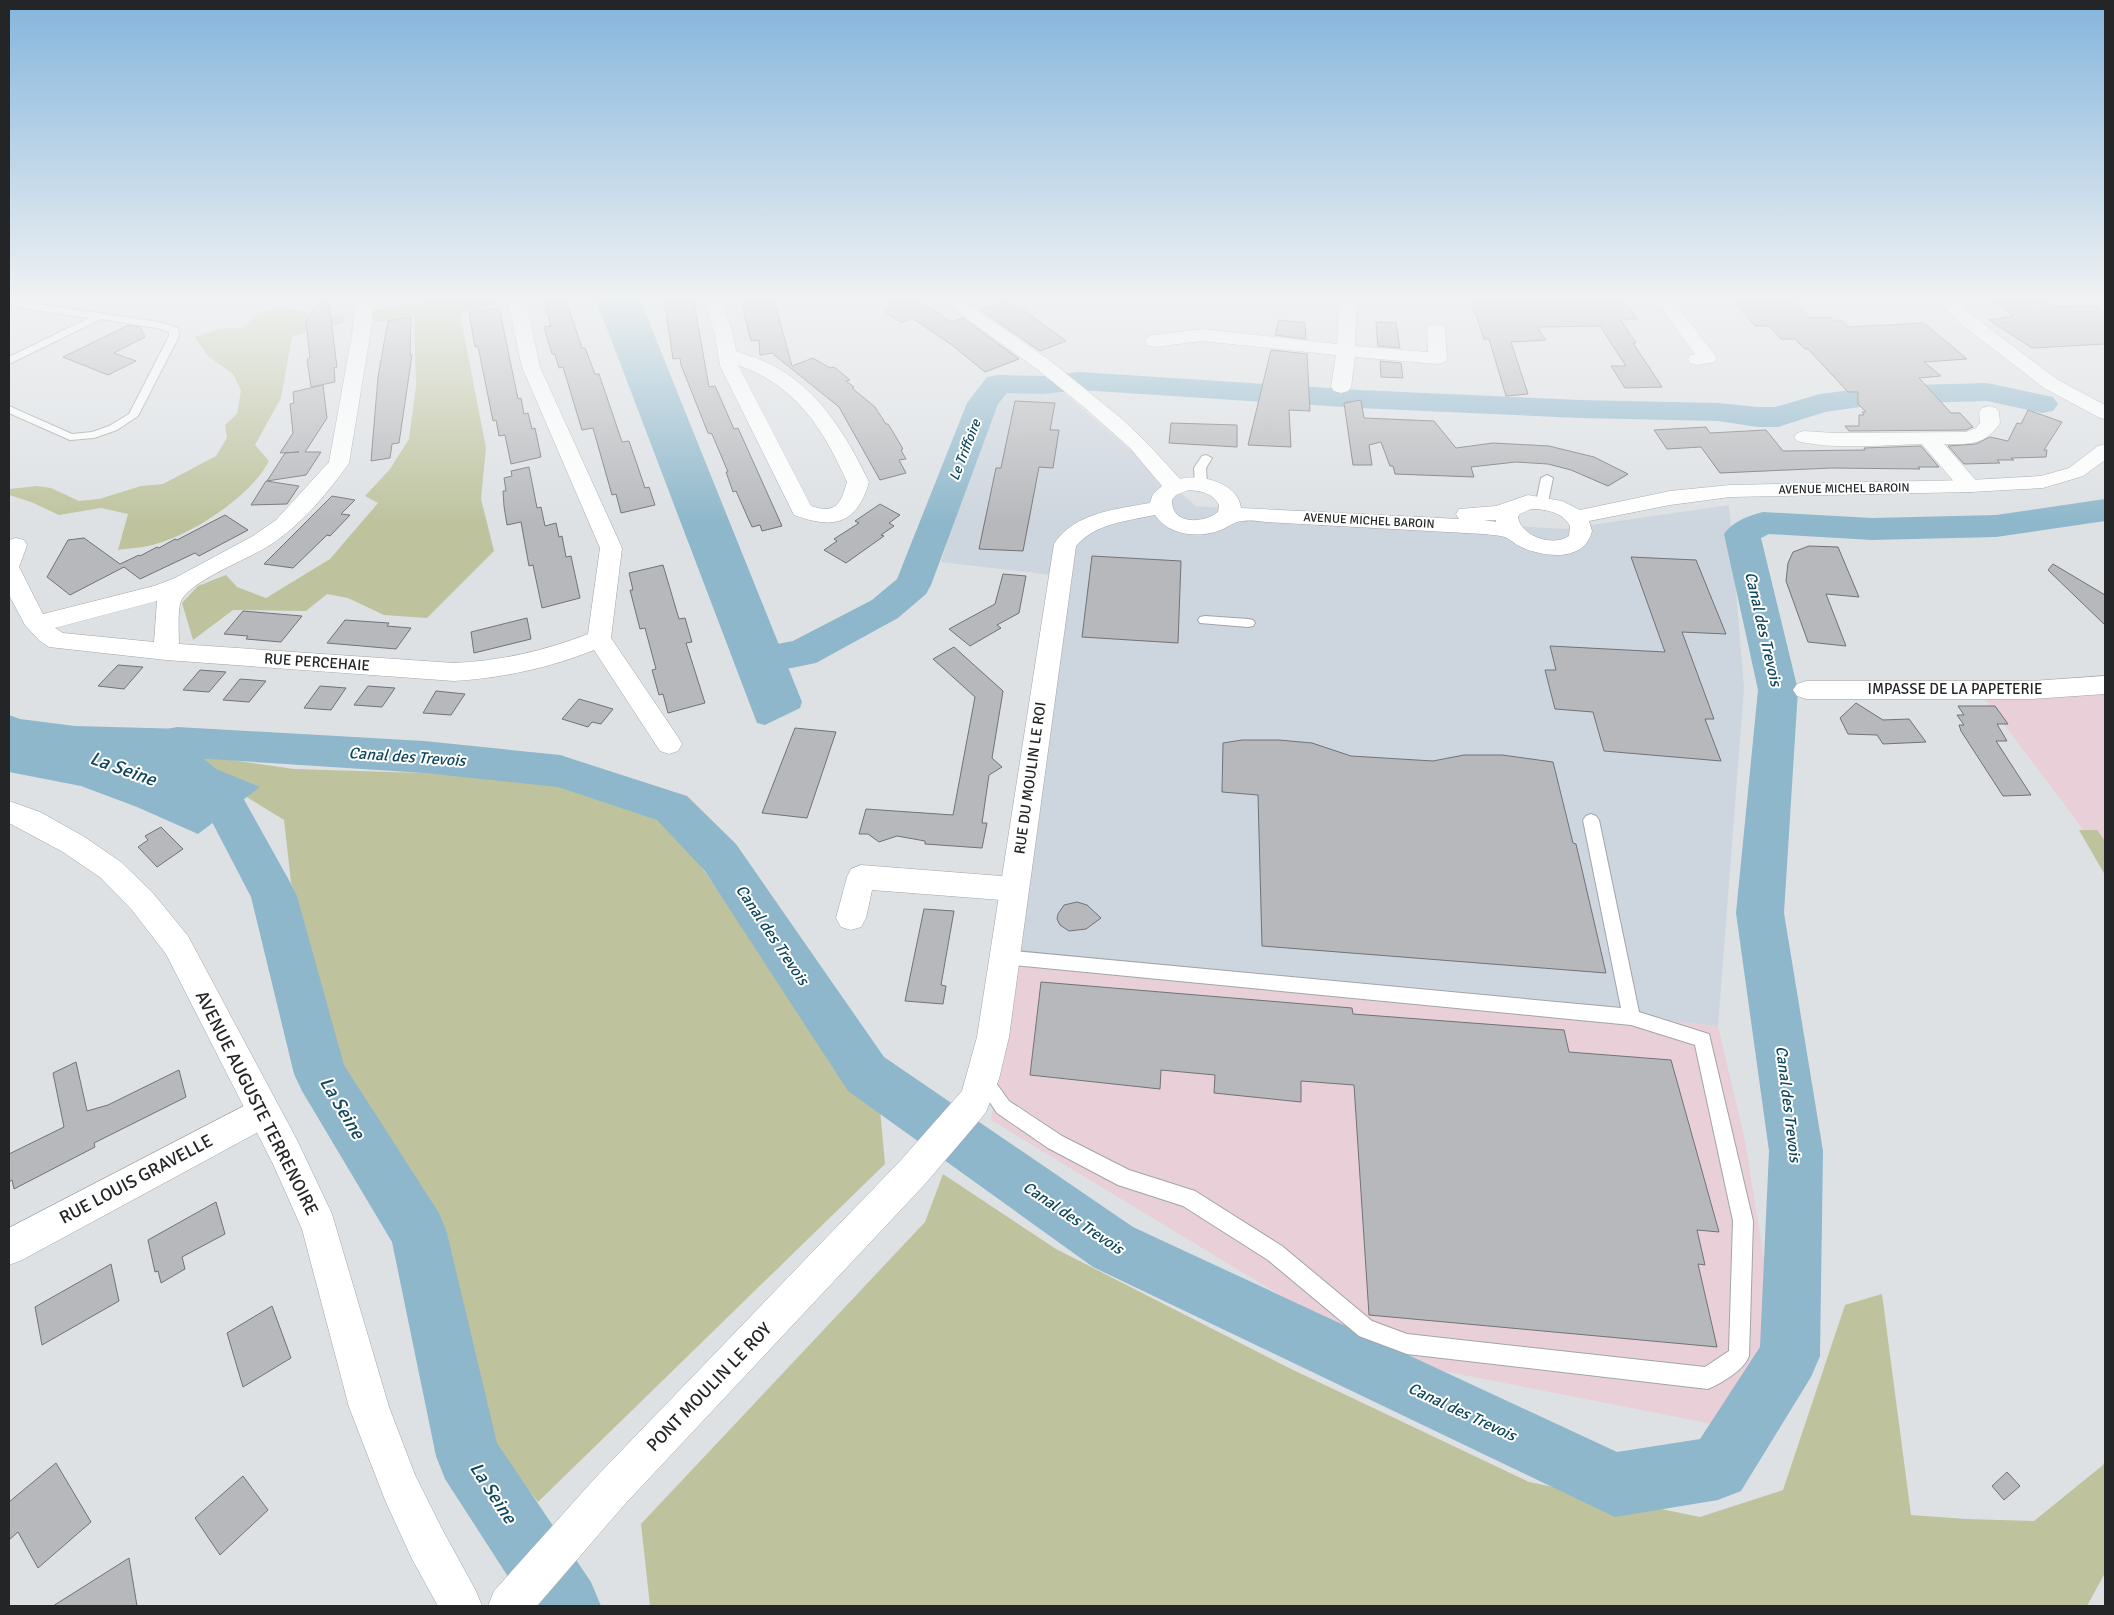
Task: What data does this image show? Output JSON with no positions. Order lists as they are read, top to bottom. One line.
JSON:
{"streets":{"street":["AVENUE MICHEL BAROIN","RUE PERCEHAIE","IMPASSE DE LA PAPETERIE","RUE DU MOULIN LE ROI","AVENUE AUGUSTE TERRENOIRE","RUE LOUIS GRAVELLE","PONT MOULIN LE ROY"]},"crossings":[["AVENUE MICHEL BAROIN","RUE DU MOULIN LE ROI"],["RUE DU MOULIN LE ROI","PONT MOULIN LE ROY"],["AVENUE AUGUSTE TERRENOIRE","RUE LOUIS GRAVELLE"]],"water":["Le Triffoire","Canal des Trevois","La Seine"]}
